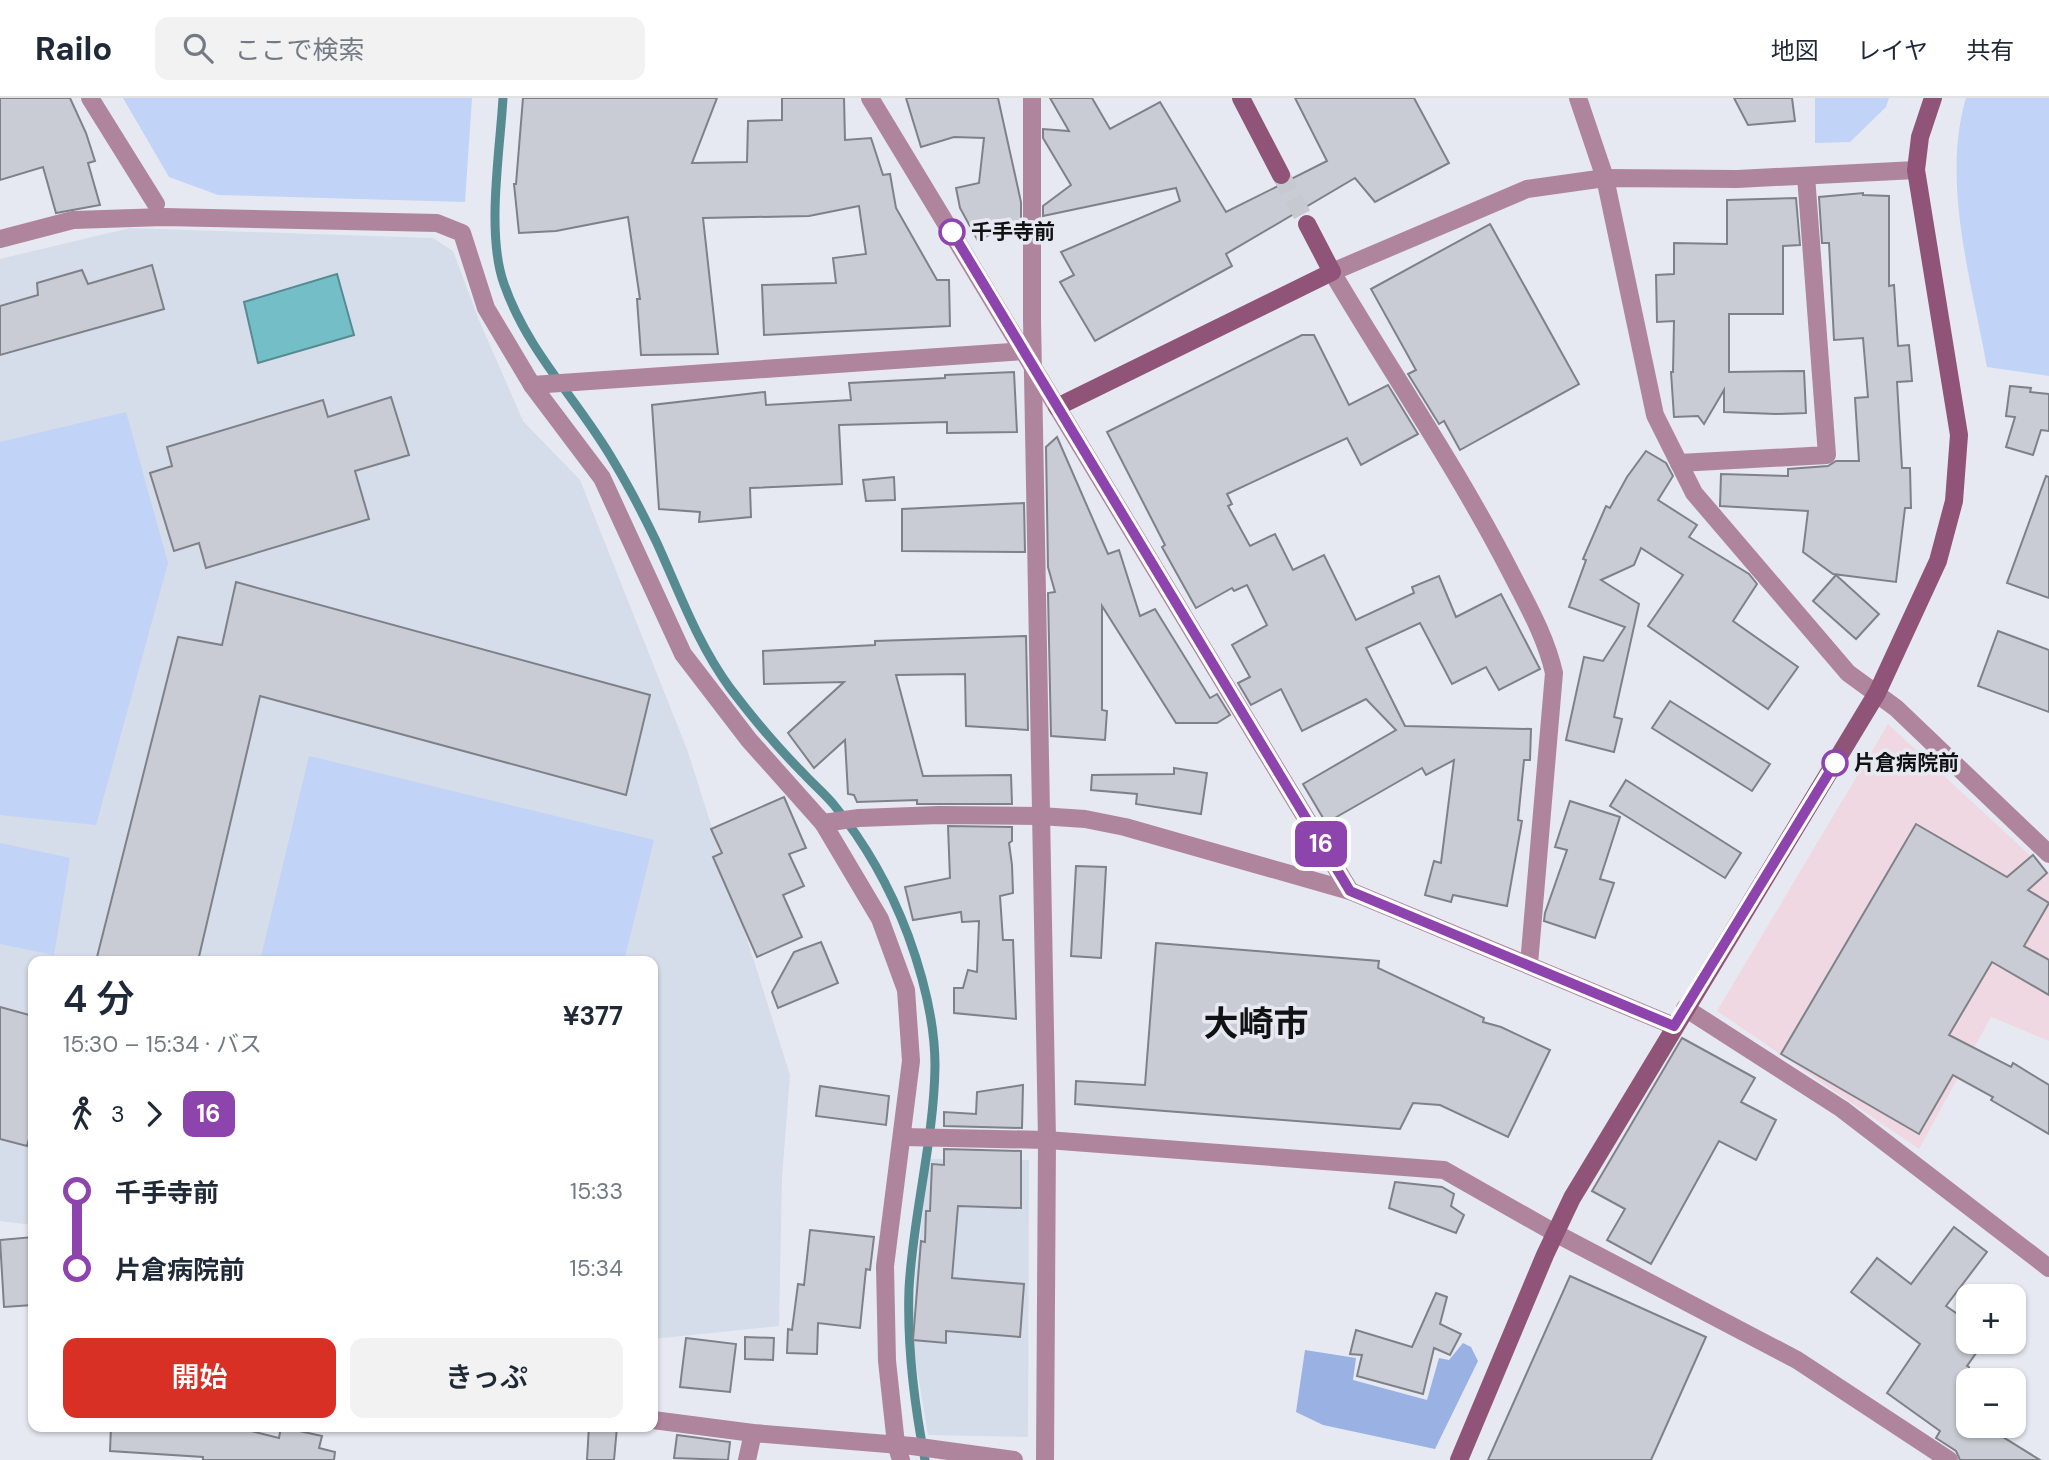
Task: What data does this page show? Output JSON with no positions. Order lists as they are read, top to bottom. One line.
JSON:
{"districts":["大崎市"],"places":["千手寺前","片倉病院前"],"lines":["bus line 16"],"page":{"header":"Railo","search":"ここで検索","nav":["地図","レイヤ","共有"],"on_map":"16","heading":["4 分","15:30 – 15:34 · バス","¥377"],"legs":["3","16"],"list":[{"name":"千手寺前","value":"15:33"},{"name":"片倉病院前","value":"15:34"}],"map_buttons":["+","−"],"buttons":["開始","きっぷ"]}}
